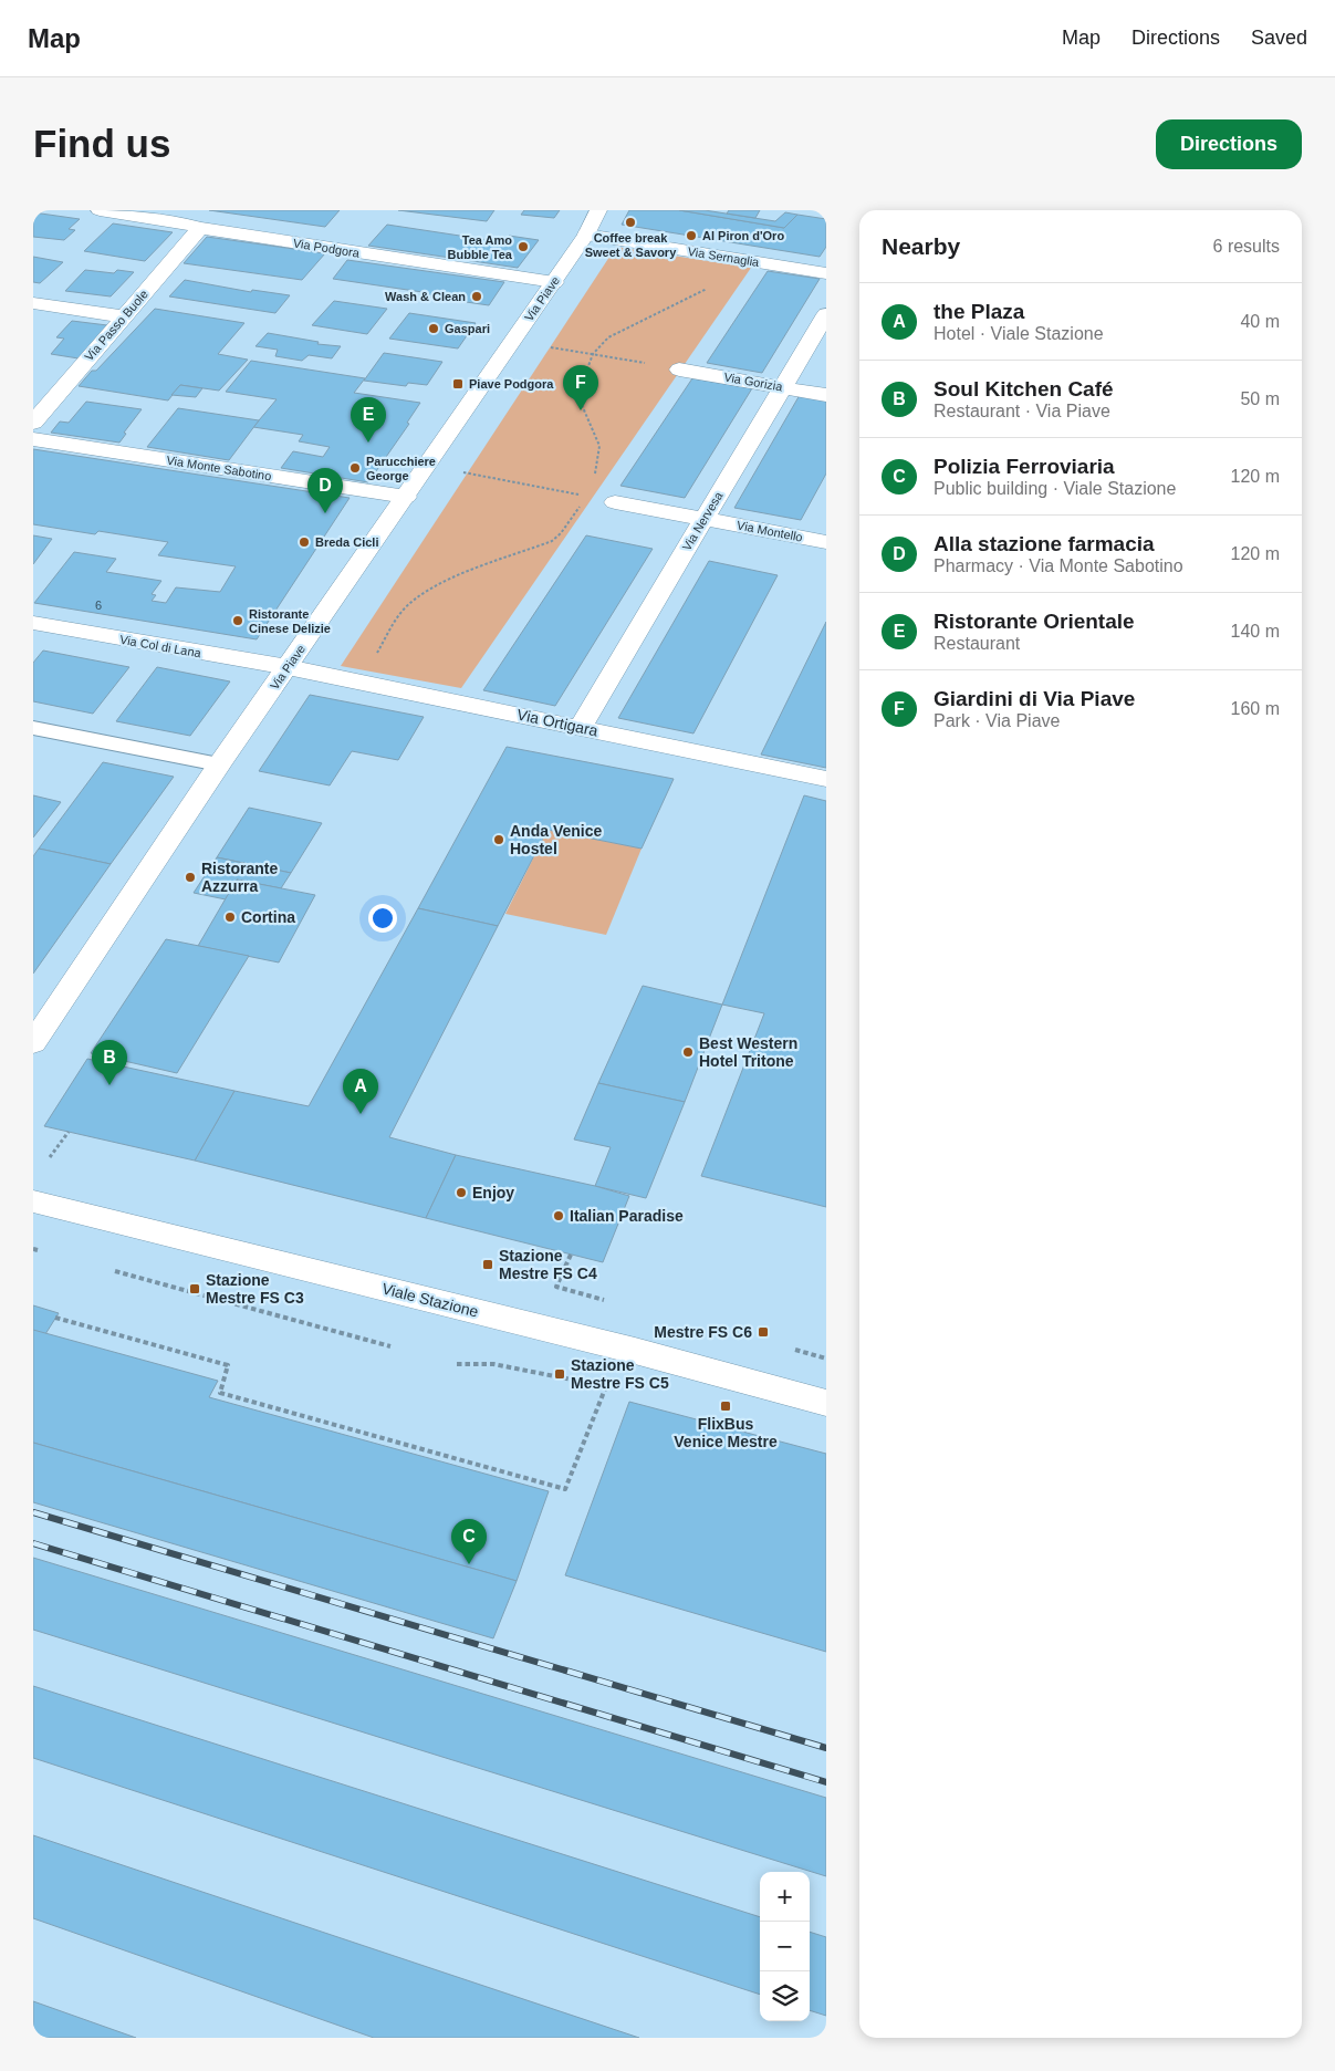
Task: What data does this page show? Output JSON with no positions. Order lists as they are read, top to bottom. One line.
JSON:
{"streets":{"street":["Via Podgora","Via Sernaglia","Via Piave","Via Passo Buole","Via Gorizia","Via Monte Sabotino","Via Nervesa","Via Montello","Via Col di Lana","Via Ortigara","Viale Stazione"]},"crossings":[["Via Podgora","Via Piave"],["Via Podgora","Via Passo Buole"],["Via Sernaglia","Via Piave"],["Via Piave","Via Monte Sabotino"],["Via Piave","Via Col di Lana"],["Via Piave","Via Ortigara"],["Via Gorizia","Via Nervesa"],["Via Nervesa","Via Montello"],["Via Nervesa","Via Ortigara"],["Via Col di Lana","Via Ortigara"]],"places":{"other":["Coffee break Sweet & Savory","Al Piron d'Oro","Tea Amo Bubble Tea","Wash & Clean","Gaspari","Parucchiere George","Breda Cicli","Ristorante Cinese Delizie","Anda Venice Hostel","Ristorante Azzurra","Cortina","Best Western Hotel Tritone","Enjoy","Italian Paradise"],"transit":["Piave Podgora","Stazione Mestre FS C4","Stazione Mestre FS C3","Mestre FS C6","Stazione Mestre FS C5","FlixBus Venice Mestre"]},"house_numbers":["6"],"page":{"header":"Map","nav":["Map","Directions","Saved"],"buttons":"Directions","title":"Find us","heading":["Nearby","6 results"],"list":[{"mark":"A","name":"the Plaza","note":"Hotel · Viale Stazione","value":"40 m"},{"mark":"B","name":"Soul Kitchen Café","note":"Restaurant · Via Piave","value":"50 m"},{"mark":"C","name":"Polizia Ferroviaria","note":"Public building · Viale Stazione","value":"120 m"},{"mark":"D","name":"Alla stazione farmacia","note":"Pharmacy · Via Monte Sabotino","value":"120 m"},{"mark":"E","name":"Ristorante Orientale","note":"Restaurant","value":"140 m"},{"mark":"F","name":"Giardini di Via Piave","note":"Park · Via Piave","value":"160 m"}],"pins":["F","E","D","B","A","C"],"map_buttons":["+","−"]}}
